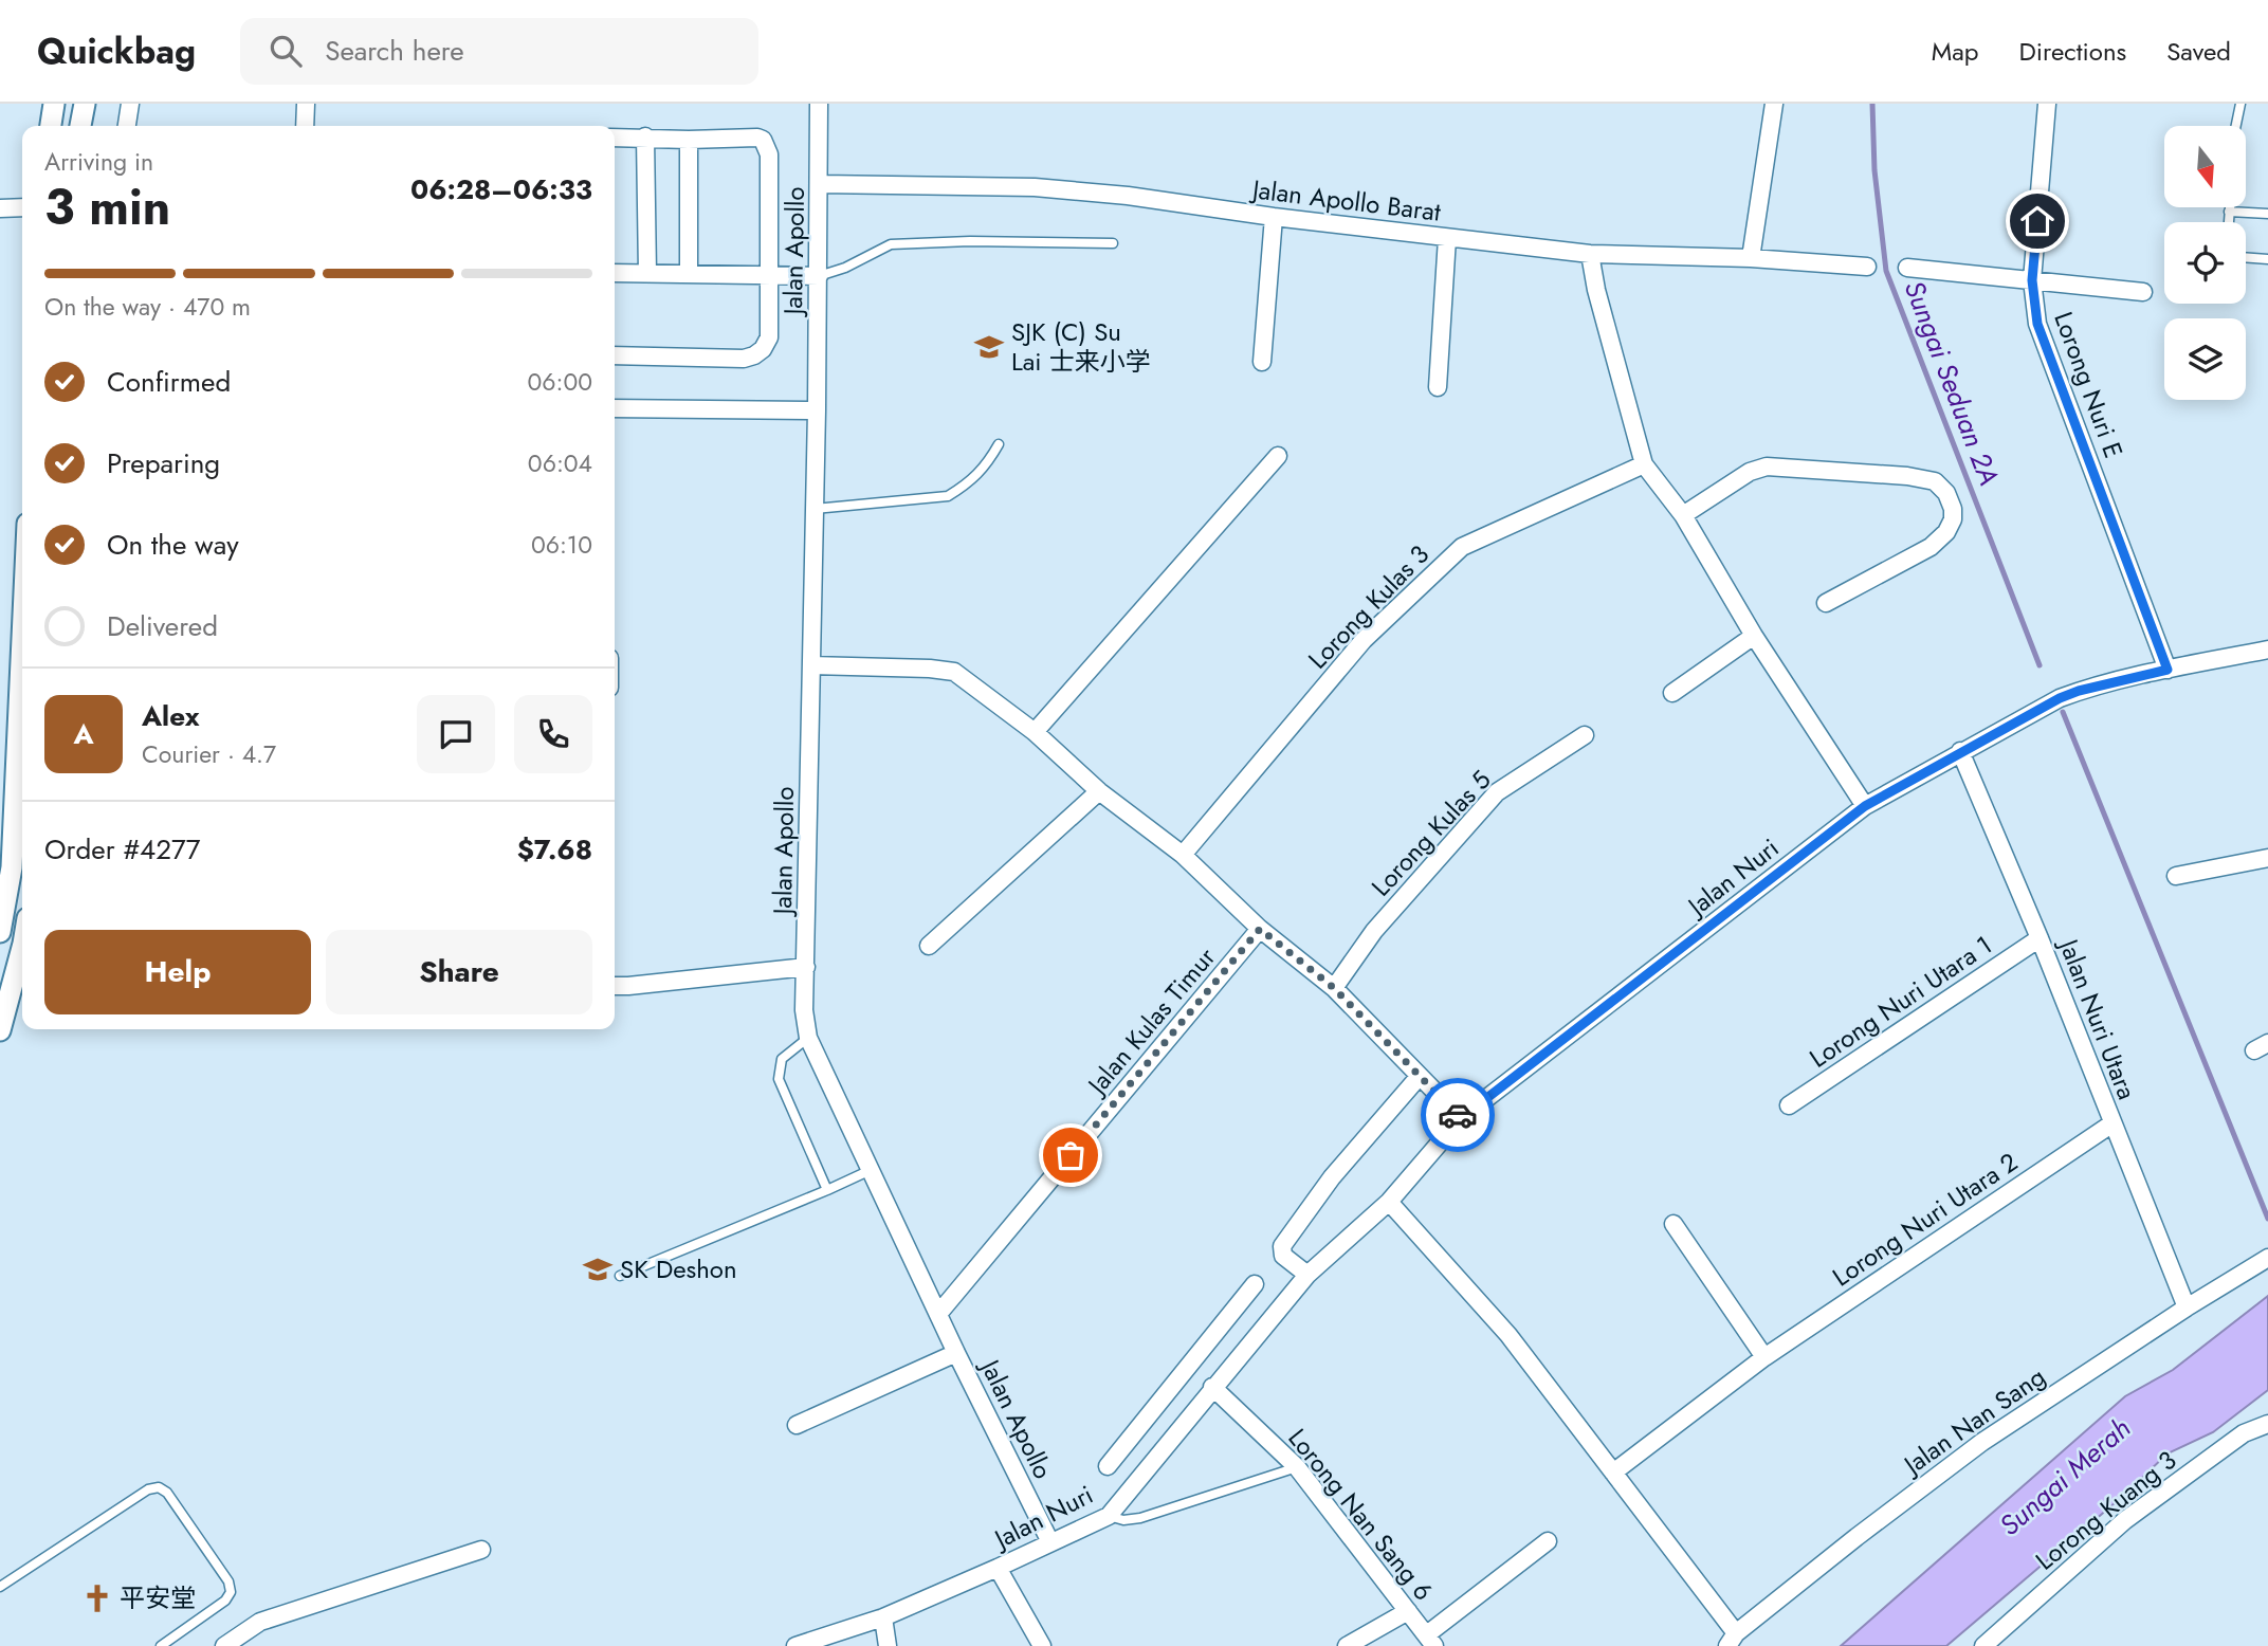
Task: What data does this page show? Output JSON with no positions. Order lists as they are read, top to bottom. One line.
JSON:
{"streets":{"street":["Jalan Apollo Barat","Jalan Apollo","Lorong Nuri E","Lorong Kulas 3","Lorong Kulas 5","Jalan Nuri","Lorong Nuri Utara 1","Jalan Nuri Utara","Jalan Kulas Timur","Lorong Nuri Utara 2","Jalan Nan Sang","Lorong Kuang 3","Lorong Nan Sang 6"]},"crossings":[["Jalan Apollo Barat","Jalan Apollo"],["Jalan Apollo","Jalan Nuri"],["Jalan Apollo","Jalan Kulas Timur"],["Lorong Nuri E","Jalan Nuri"],["Jalan Nuri","Jalan Nuri Utara"],["Jalan Nuri","Lorong Nan Sang 6"],["Lorong Nuri Utara 1","Jalan Nuri Utara"],["Jalan Nuri Utara","Lorong Nuri Utara 2"],["Jalan Nuri Utara","Jalan Nan Sang"]],"water":["Sungai Seduan 2A","Sungai Merah"],"places":{"school or university":["SJK (C) Su Lai 士来小学","SK Deshon"],"church":["平安堂"]},"north":"bottom","page":{"header":"Quickbag","search":"Search here","nav":["Map","Directions","Saved"],"heading":["3 min","Arriving in","06:28–06:33"],"panel":["Alex","Courier · 4.7","Order #4277","$7.68"],"bar":"On the way · 470 m","list":[["Confirmed","06:00"],["Preparing","06:04"],["On the way","06:10"],"Delivered"],"round":"A","buttons":["Help","Share"]}}
